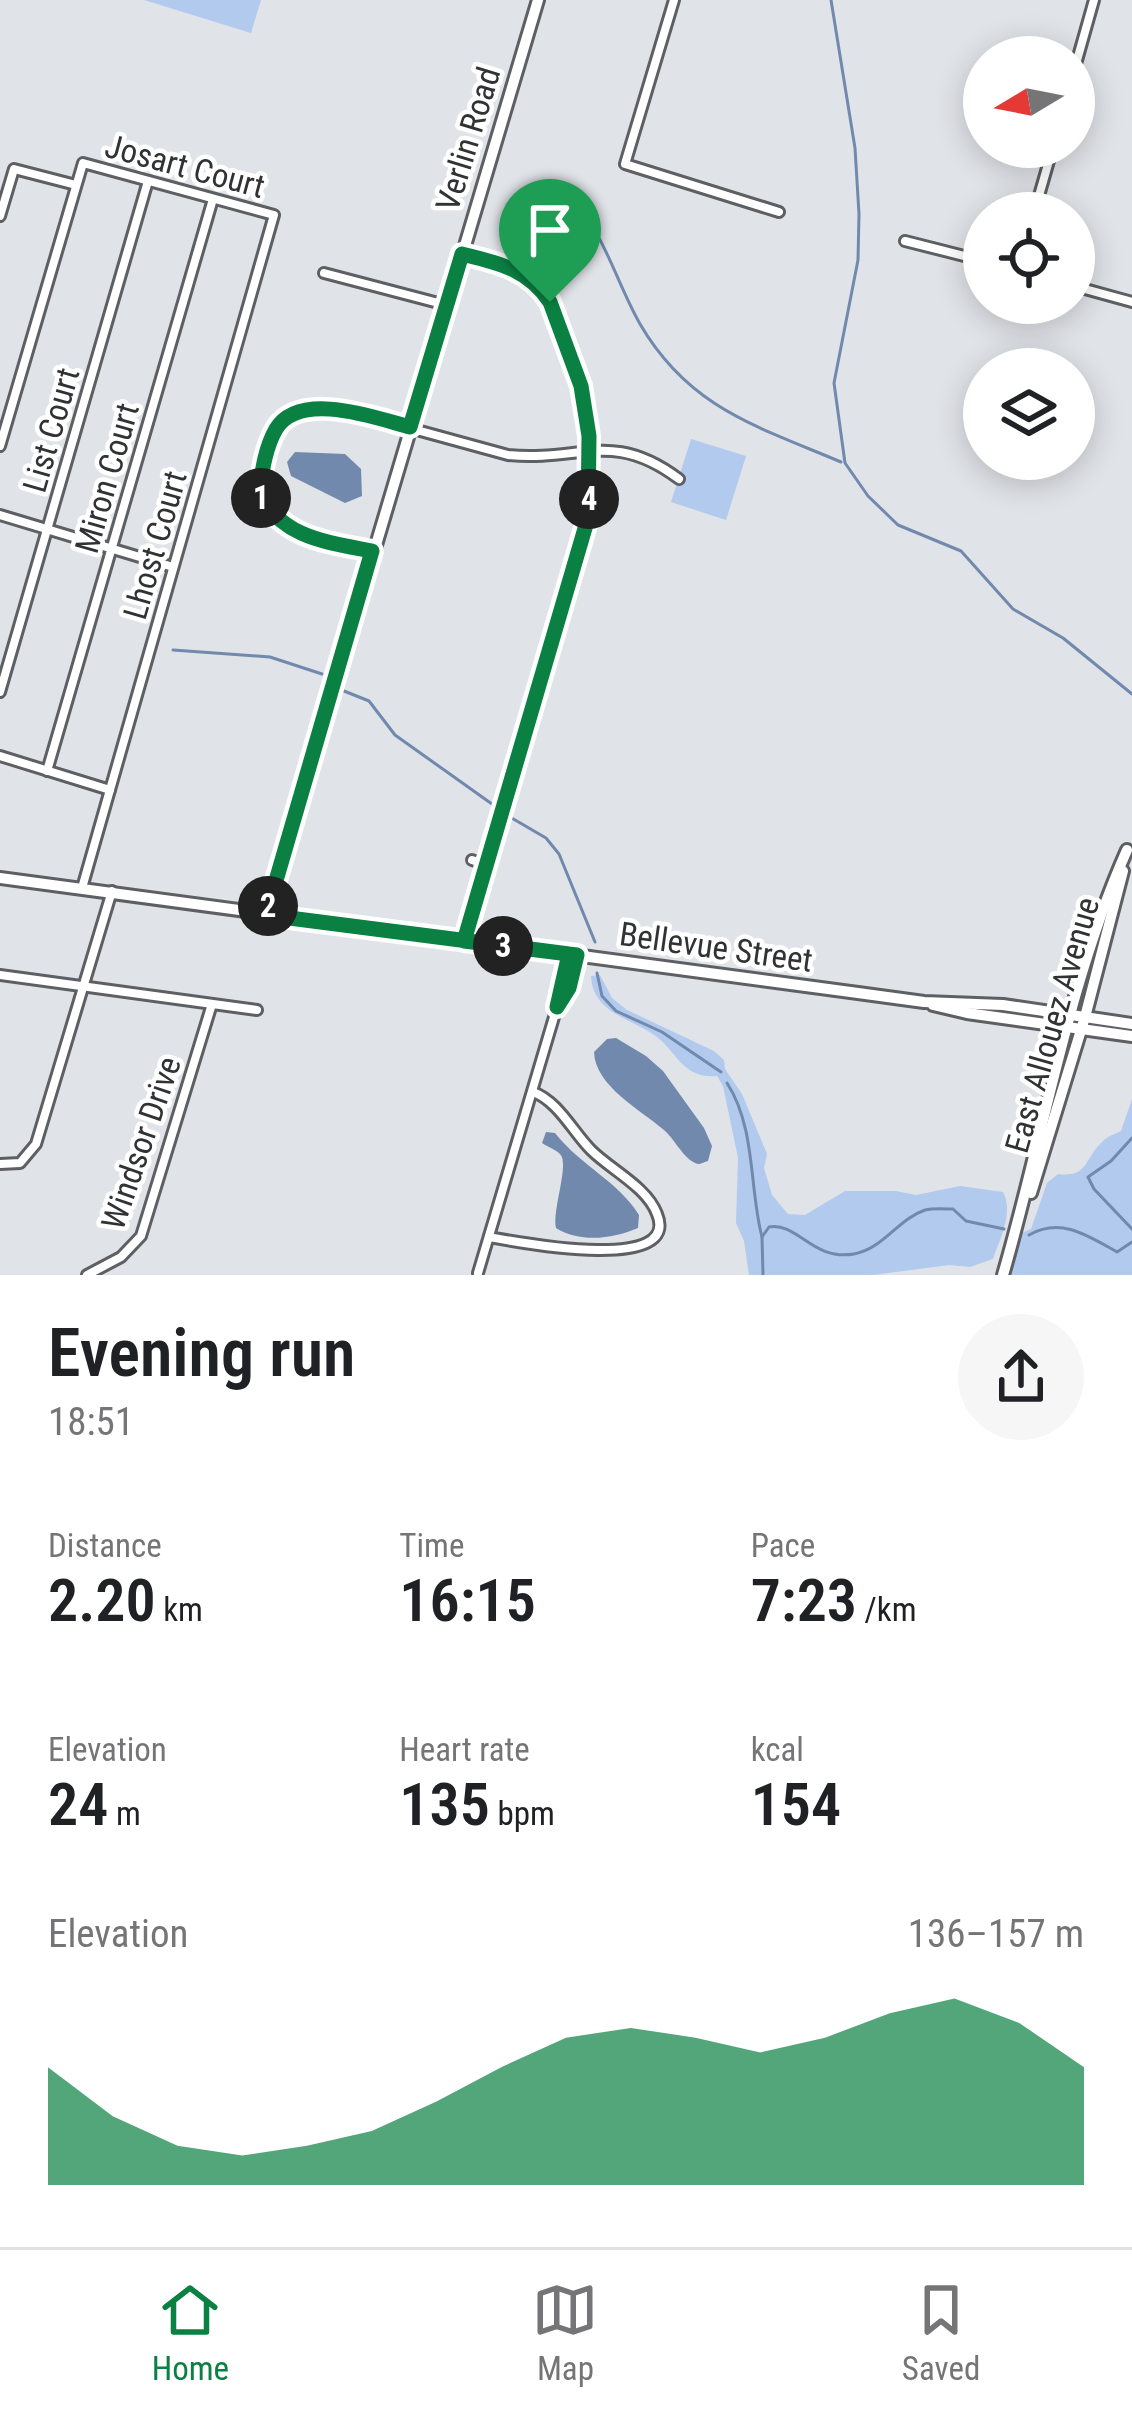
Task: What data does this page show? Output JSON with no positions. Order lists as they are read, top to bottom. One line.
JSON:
{"streets":{"street":["Verlin Road","Josart Court","List Court","Miron Court","Lhost Court","Bellevue Street","East Allouez Avenue","Windsor Drive"]},"crossings":[["Verlin Road","Bellevue Street"],["Josart Court","List Court"],["Josart Court","Miron Court"],["Josart Court","Lhost Court"],["Lhost Court","Bellevue Street"],["Bellevue Street","East Allouez Avenue"]],"north":"left","page":{"pins":["1","4","2","3"],"heading":["Evening run","18:51"],"stats":[["Distance","2.20 km"],["Time","16:15"],["Pace","7:23 /km"],["Elevation","24 m"],["Heart rate","135 bpm"],["kcal","154"]],"chart":["Elevation","136–157 m"],"tabs":["Home","Map","Saved"]}}
